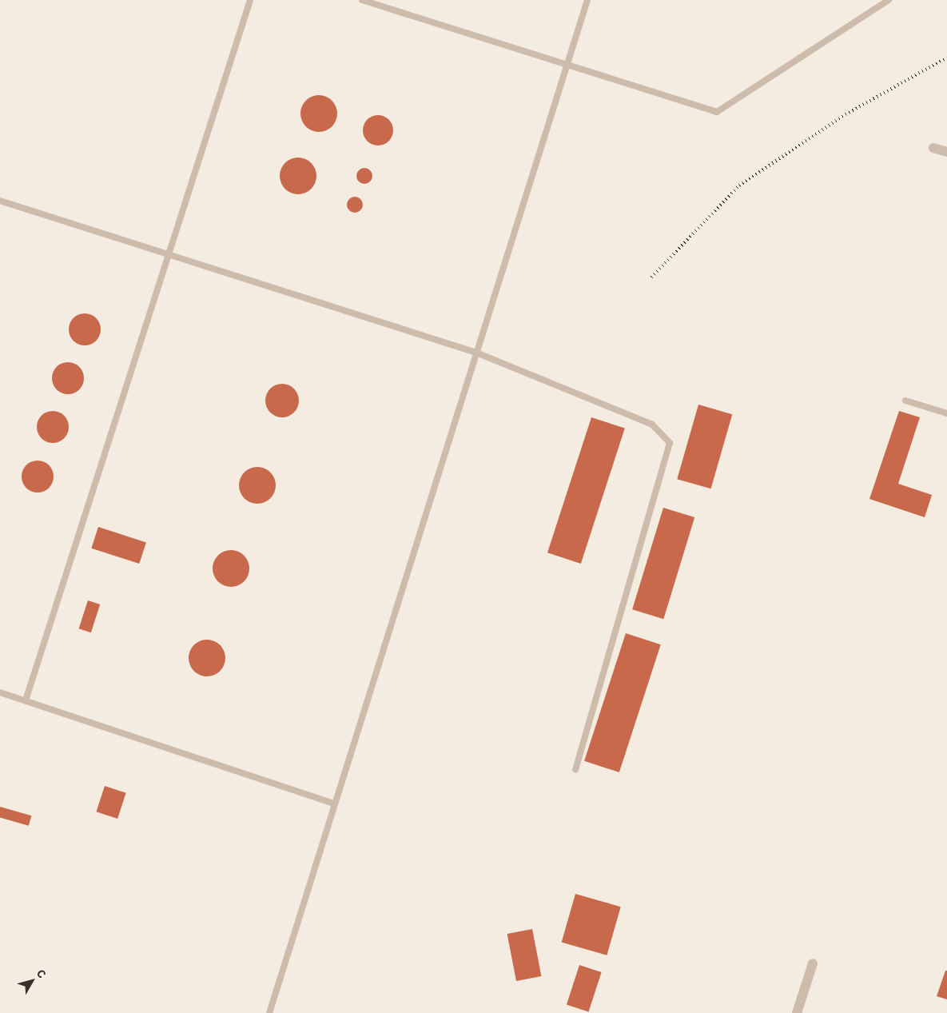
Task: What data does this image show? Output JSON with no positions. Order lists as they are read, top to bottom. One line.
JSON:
{"north":"top right"}
